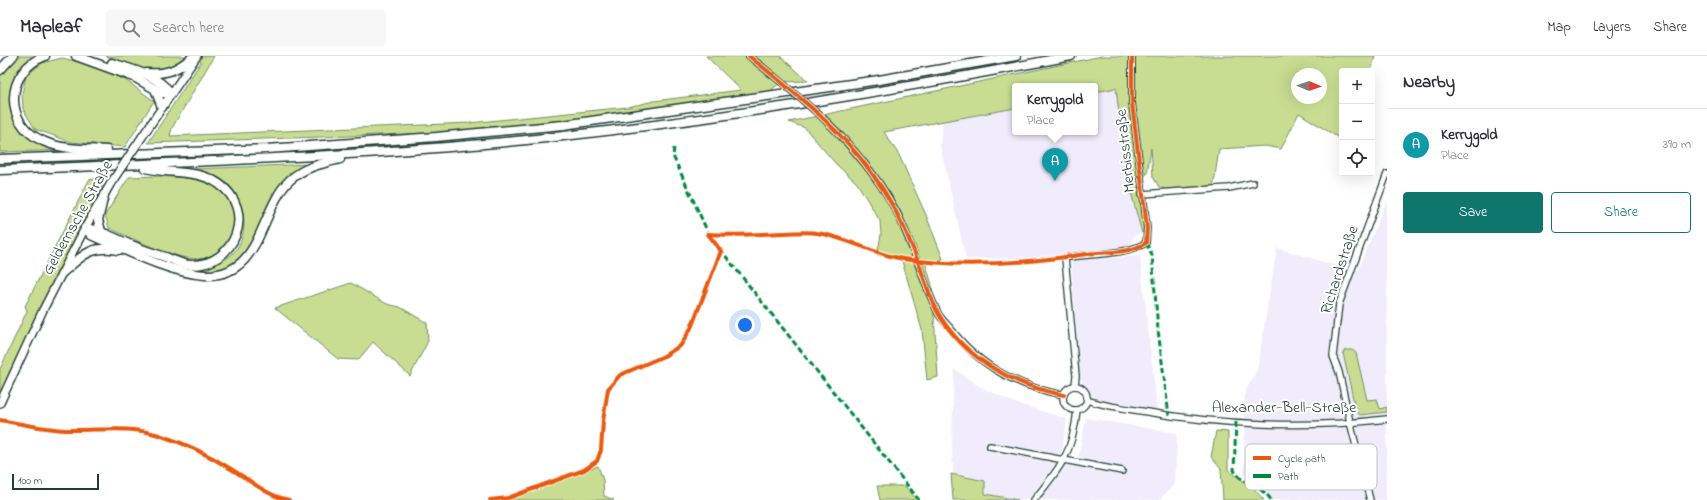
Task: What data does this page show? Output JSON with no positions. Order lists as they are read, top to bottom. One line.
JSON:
{"streets":{"main road":["Geldernsche Straße"],"street":["Merbisstraße","Richardstraße","Alexander-Bell-Straße"]},"crossings":[["Merbisstraße","Alexander-Bell-Straße"],["Richardstraße","Alexander-Bell-Straße"]],"legend":["Cycle path","Path"],"scale_bar":"100 m","north":"right","page":{"header":"Mapleaf","search":"Search here","nav":["Map","Layers","Share"],"heading":"Nearby","map_buttons":["+","−"],"popup":["Kerrygold","Place"],"list":[{"mark":"A","name":"Kerrygold","note":"Place","value":"390 m"}],"pins":"A","buttons":["Save","Share"],"scale":"100 m"}}
